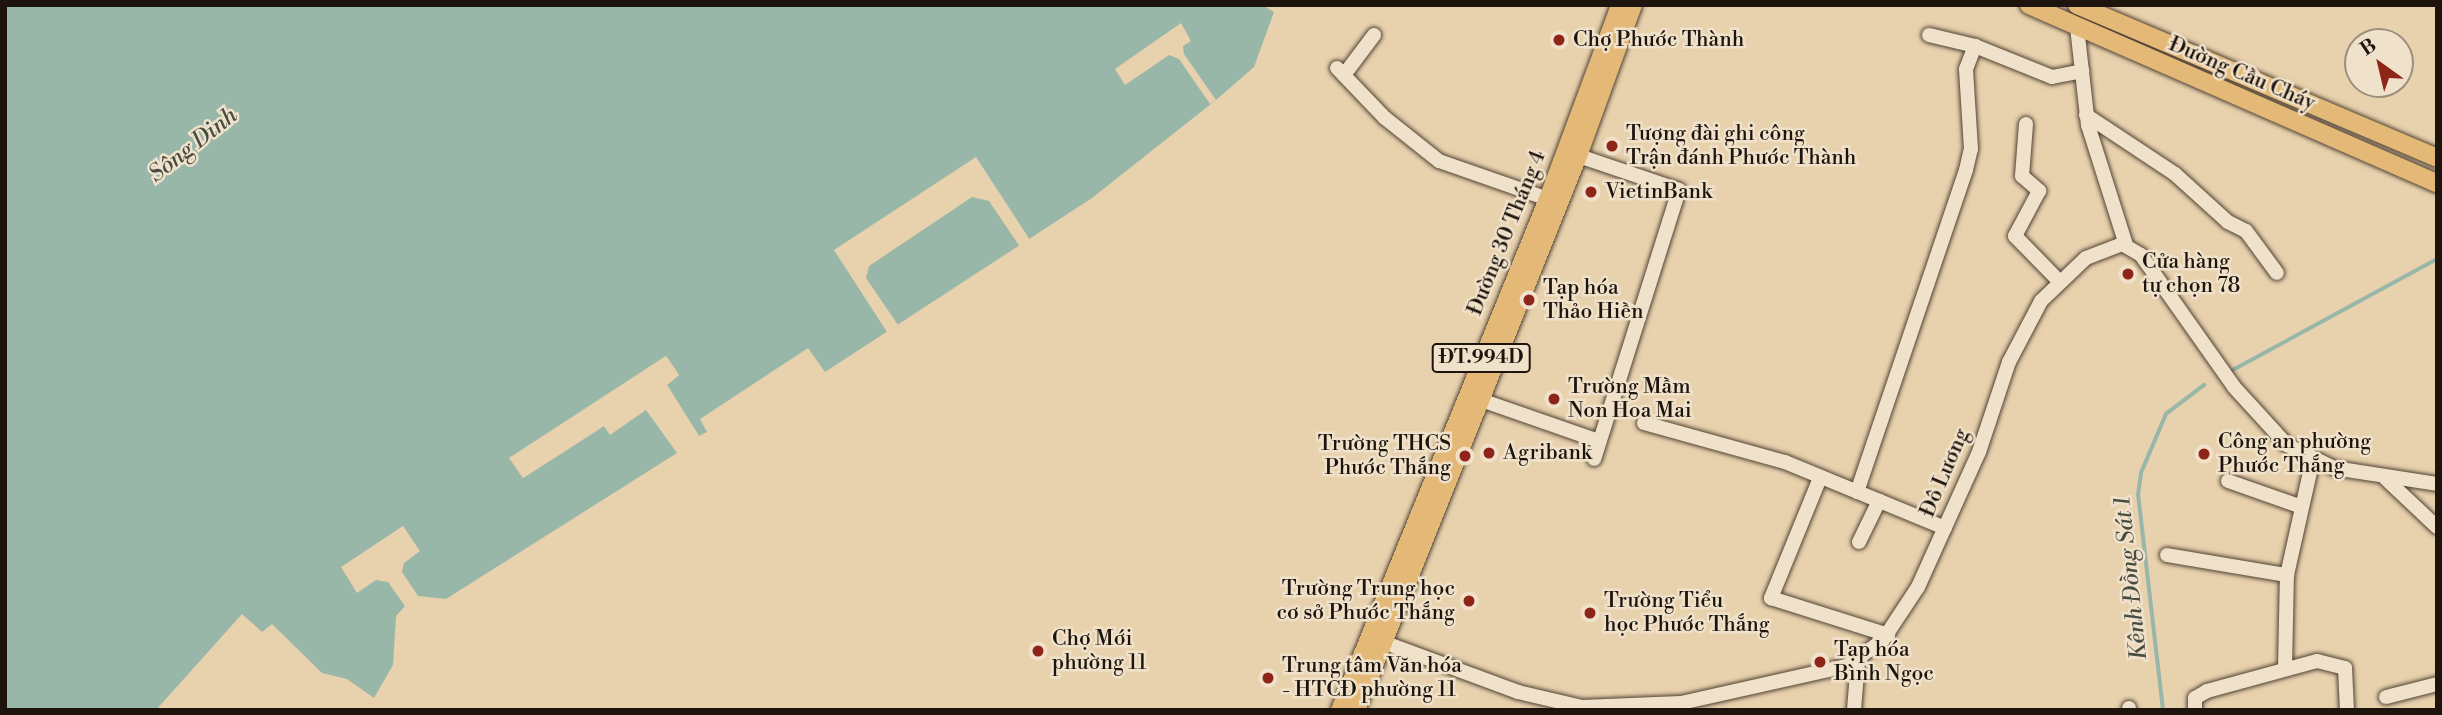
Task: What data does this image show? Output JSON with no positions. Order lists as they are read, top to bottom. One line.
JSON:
{"streets":{"main road":["Đường Cầu Cháy","Đường 30 Tháng 4","ĐT.994D"],"street":["Đô Lương"]},"crossings":[["Đường 30 Tháng 4","Đô Lương"]],"water":["Sông Dinh","Kênh Đồng Sát 1"],"places":["Chợ Phước Thành","Tượng đài ghi công Trận đánh Phước Thành","VietinBank","Cửa hàng tự chọn 78","Tạp hóa Thảo Hiền","Trường Mầm Non Hoa Mai","Agribank","Công an phường Phước Thắng","Trường THCS Phước Thắng","Trường Trung học cơ sở Phước Thắng","Trường Tiểu học Phước Thắng","Chợ Mới phường 11","Tạp hóa Bình Ngọc","Trung tâm Văn hóa - HTCĐ phường 11"],"north":"top left"}
